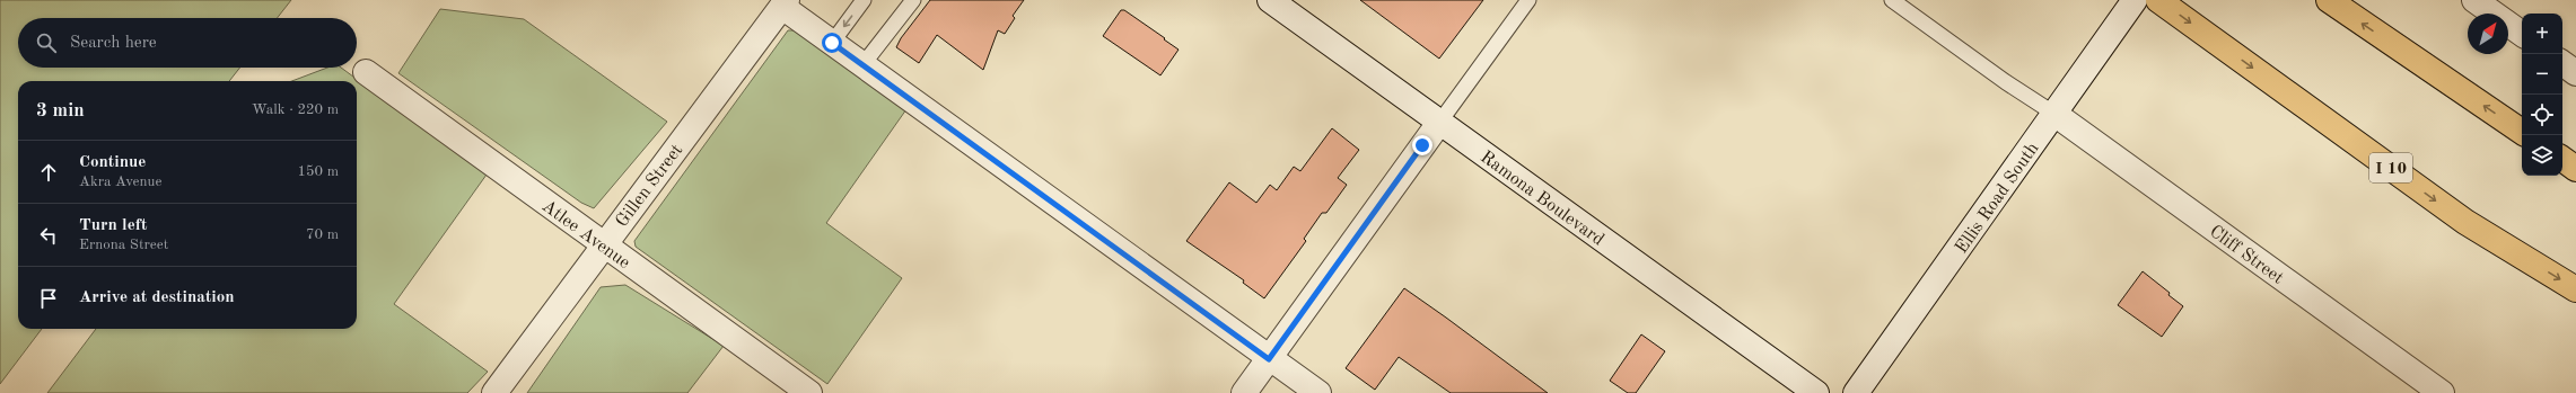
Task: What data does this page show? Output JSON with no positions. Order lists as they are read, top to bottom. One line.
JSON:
{"streets":{"highway":["I 10"],"street":["Gillen Street","Ramona Boulevard","Ellis Road South","Atlee Avenue","Cliff Street"]},"crossings":[["Gillen Street","Atlee Avenue"],["Ellis Road South","Cliff Street"]],"north":"top right","page":{"map_buttons":["+","−"],"search":"Search here","heading":["3 min","Walk · 220 m"],"list":[["Continue","Akra Avenue","150 m"],["Turn left","Ernona Street","70 m"],"Arrive at destination"]}}
